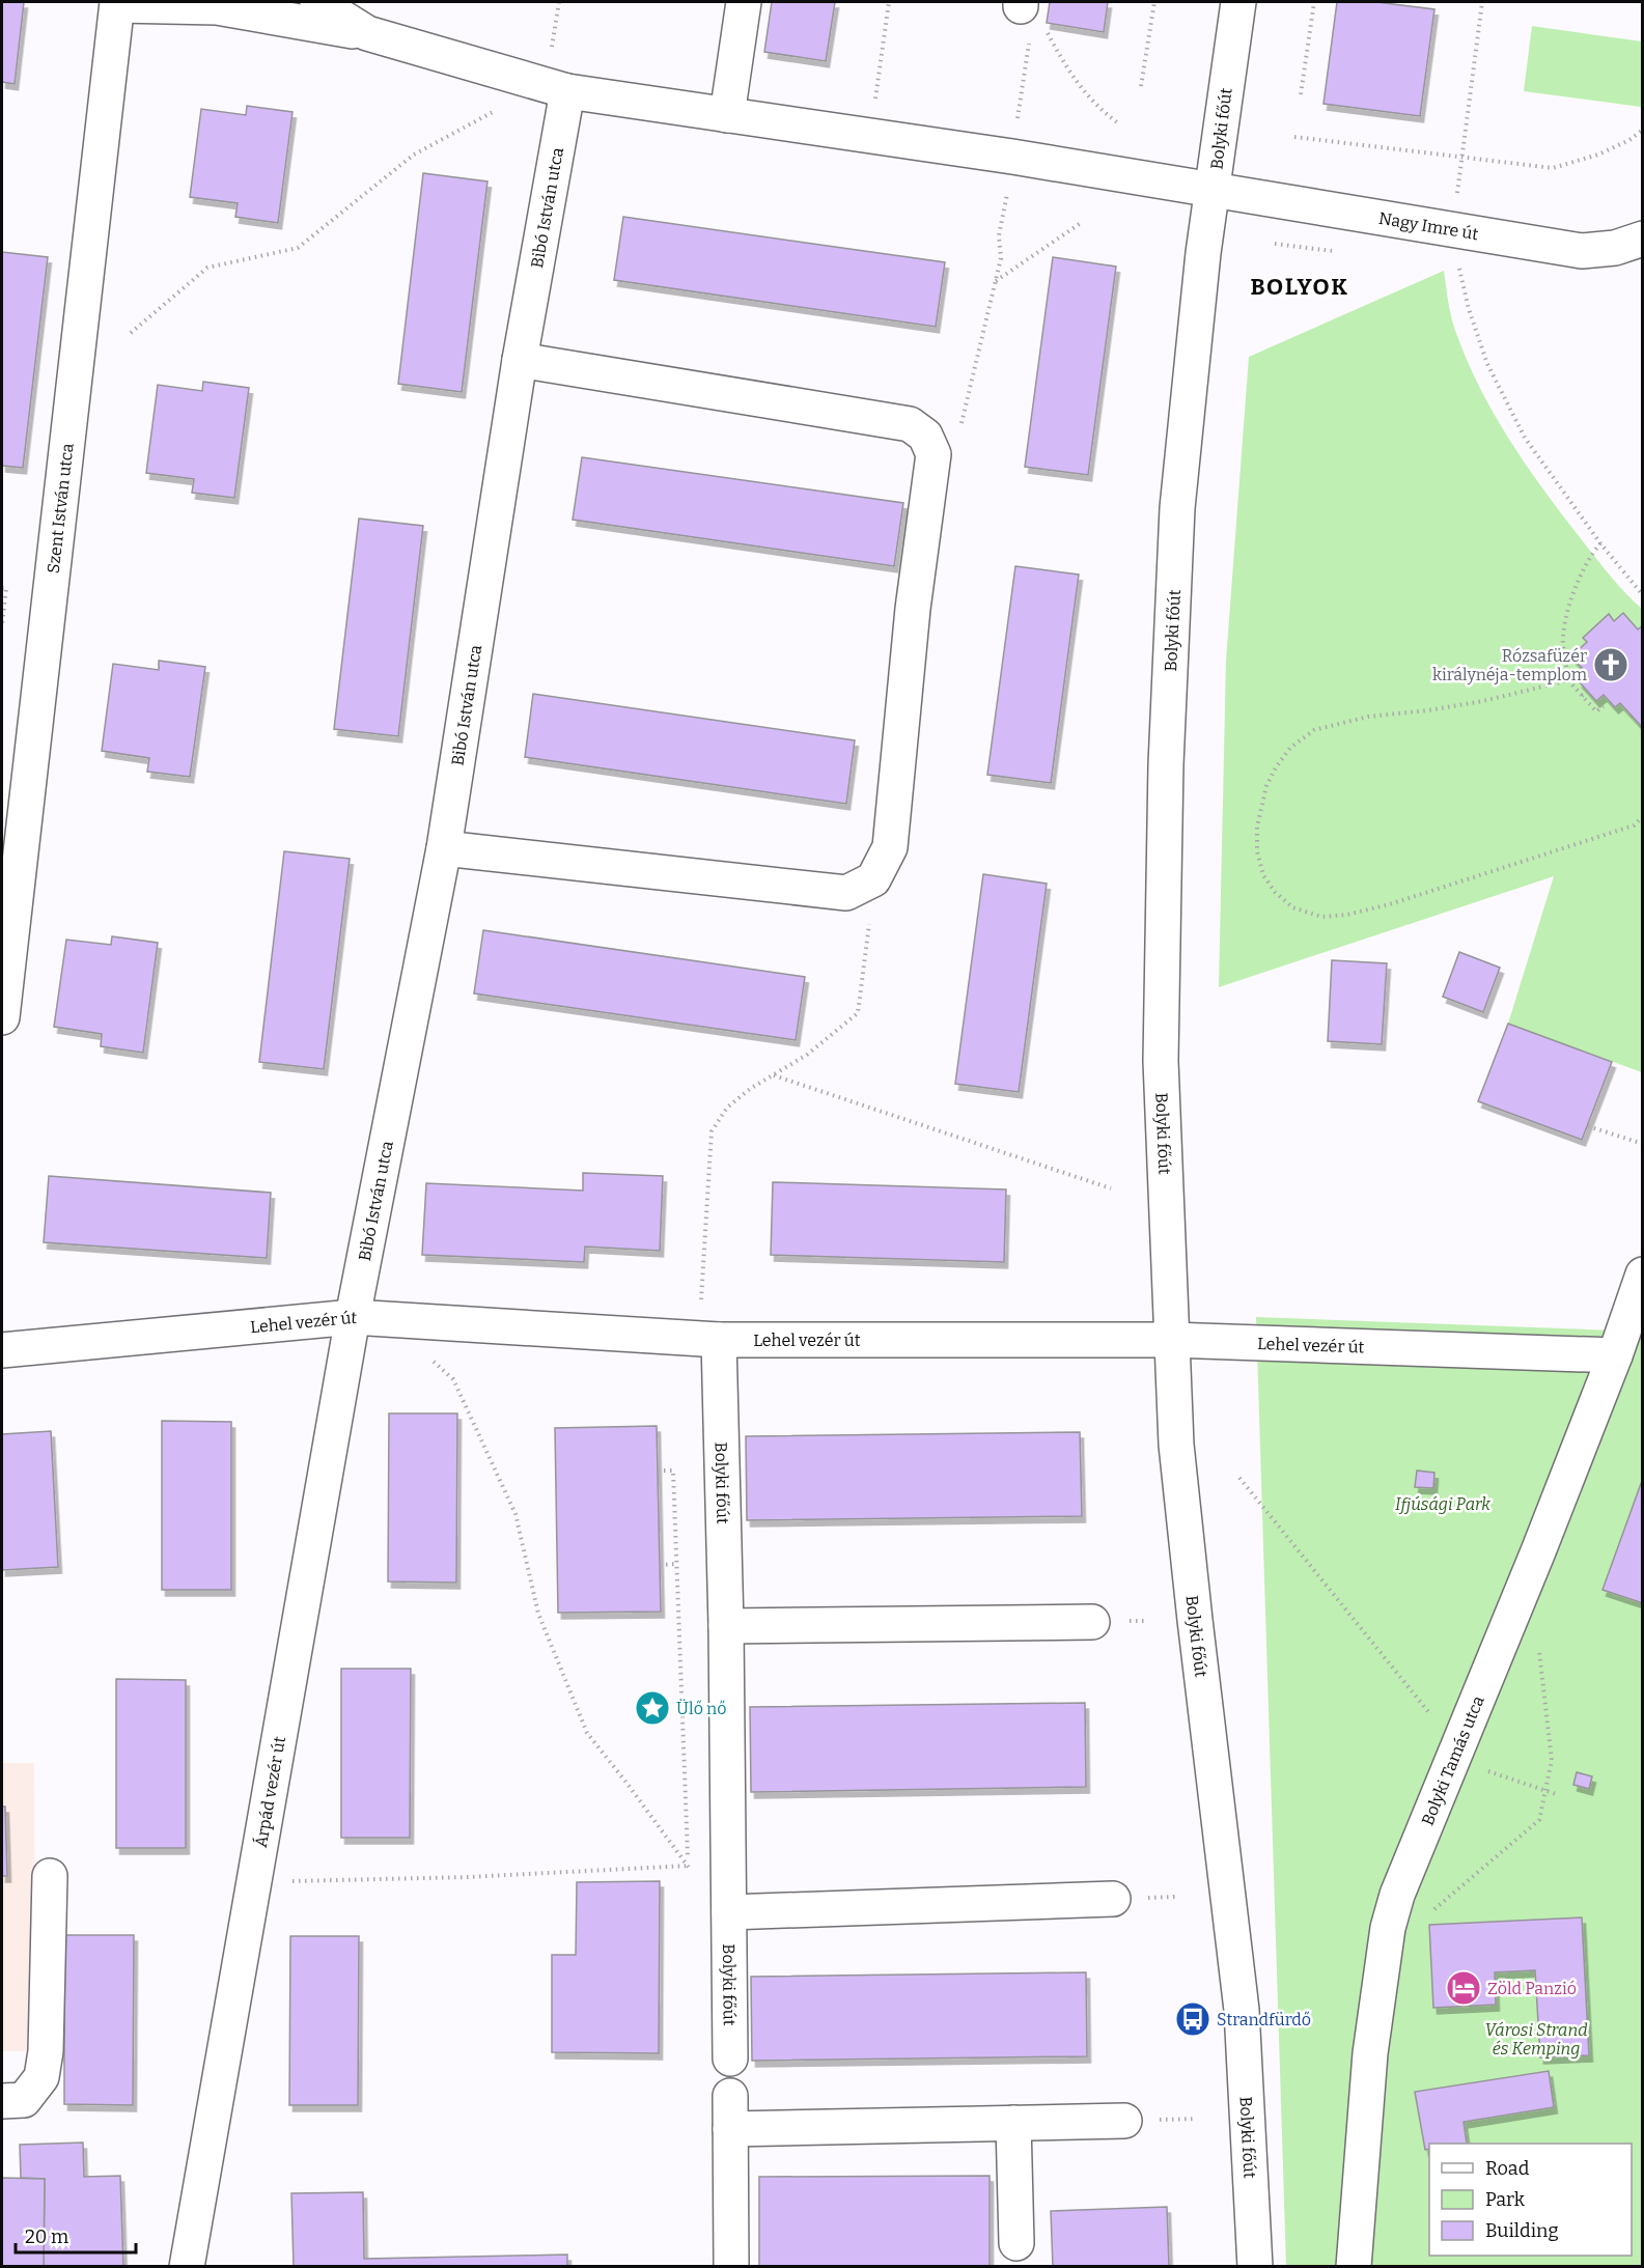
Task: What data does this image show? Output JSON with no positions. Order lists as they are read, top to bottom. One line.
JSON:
{"streets":{"street":["Bolyki főút","Bibó István utca","Nagy Imre út","Szent István utca","Lehel vezér út","Bolyki Tamás utca","Árpád vezér út"]},"crossings":[["Bolyki főút","Nagy Imre út"],["Bolyki főút","Lehel vezér út"],["Bibó István utca","Nagy Imre út"],["Bibó István utca","Lehel vezér út"],["Bibó István utca","Árpád vezér út"],["Lehel vezér út","Bolyki Tamás utca"],["Lehel vezér út","Árpád vezér út"]],"districts":["BOLYOK"],"parks":["Ifjúsági Park","Városi Strand és Kemping"],"places":{"church":["Rózsafüzér királynéja-templom"],"place":["Ülő nő"],"hotel":["Zöld Panzió"],"bus stop":["Strandfürdő"]},"legend":["Road","Park","Building"],"scale_bar":"20 m"}
